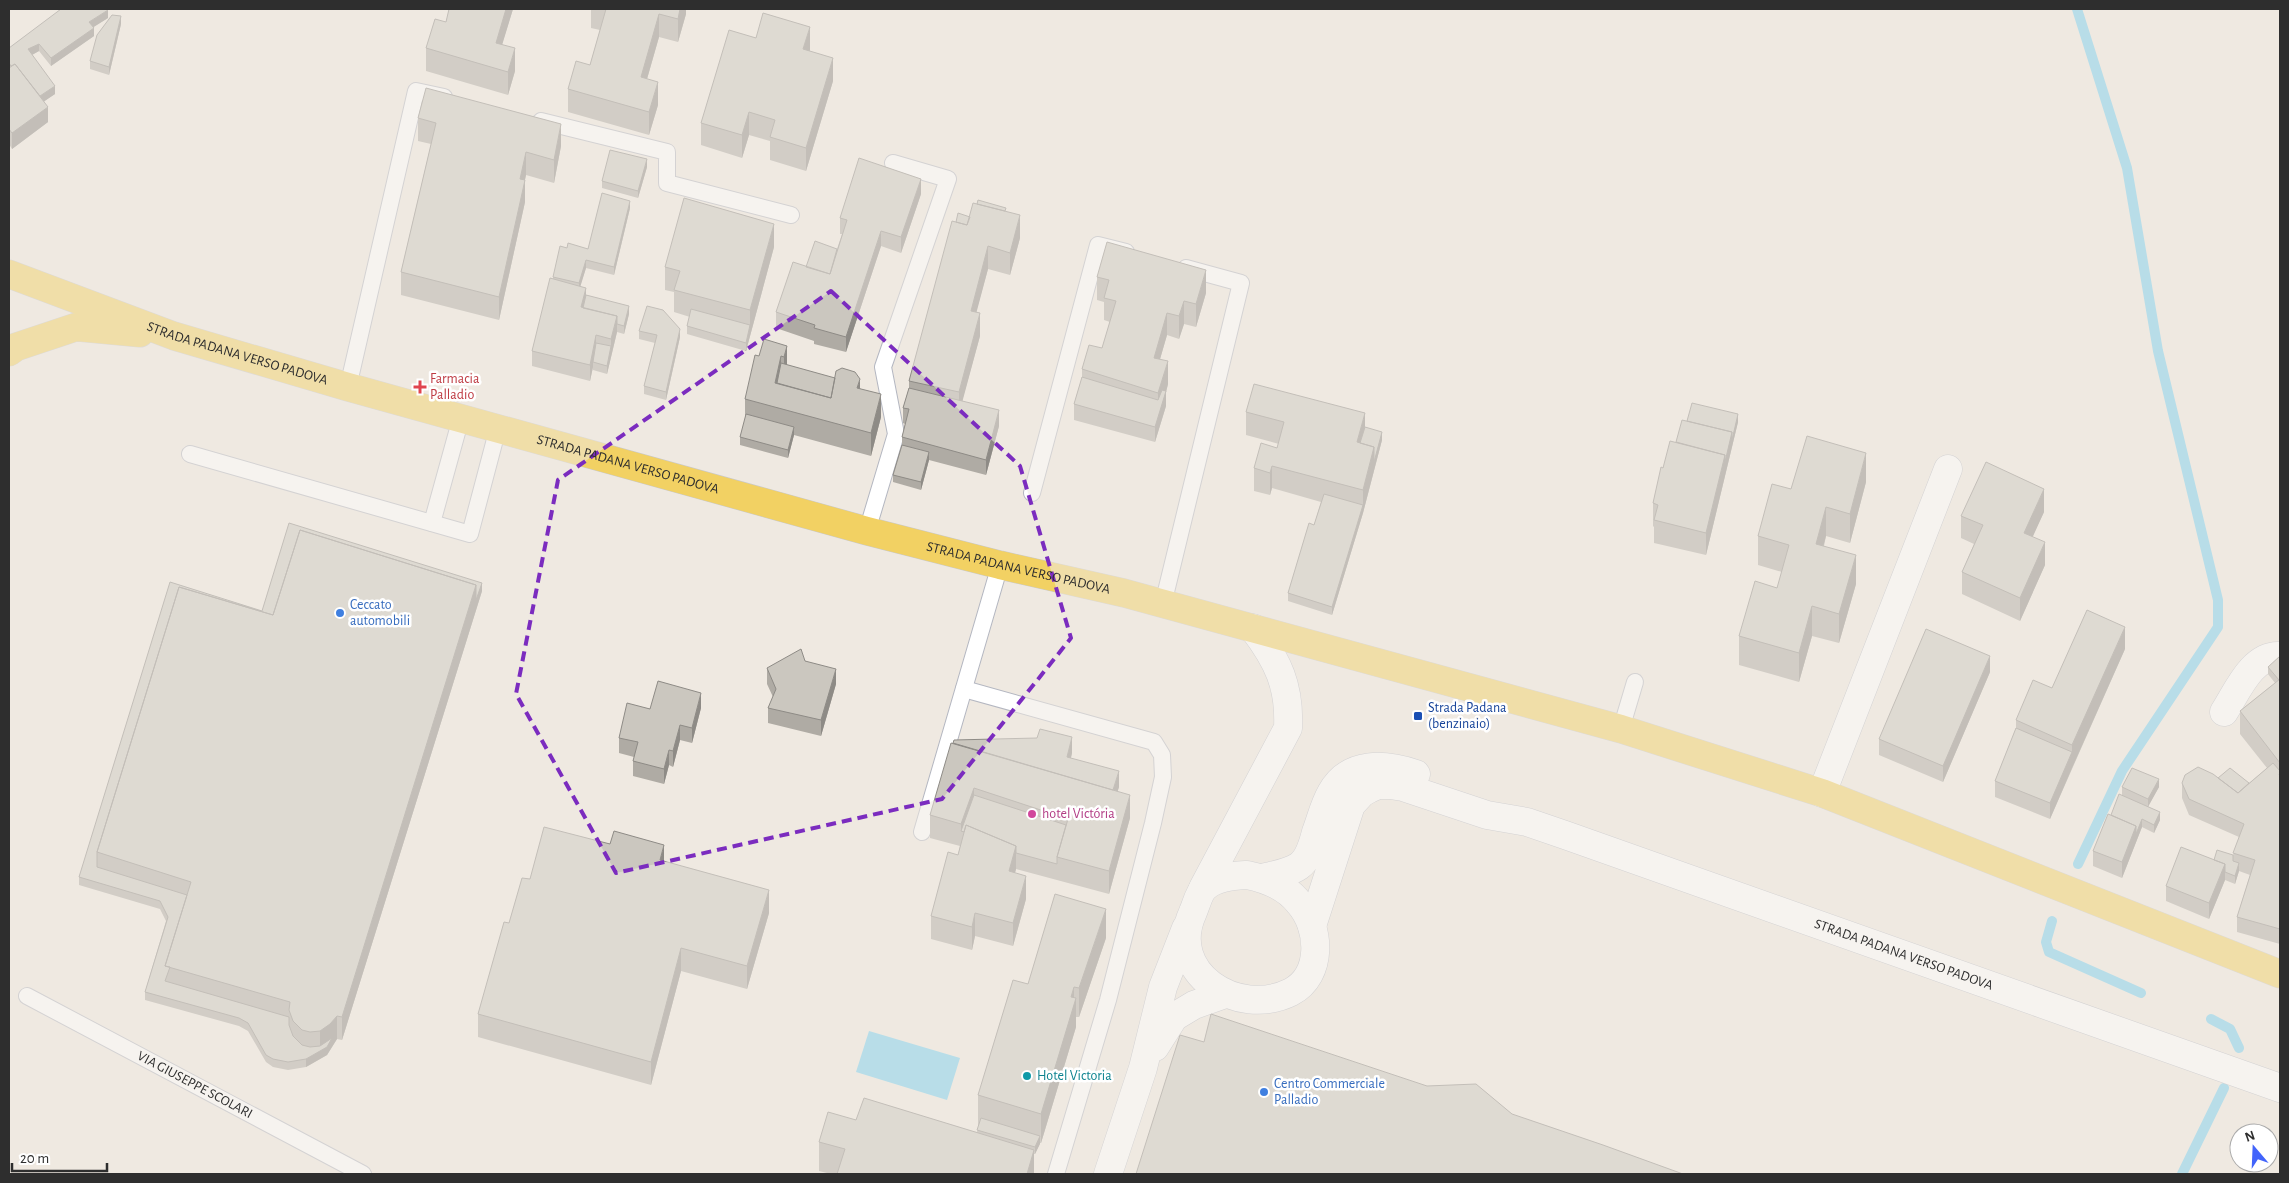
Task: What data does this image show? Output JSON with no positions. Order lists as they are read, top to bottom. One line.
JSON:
{"streets":{"main road":["STRADA PADANA VERSO PADOVA"],"lane":["VIA GIUSEPPE SCOLARI"]},"places":{"health":["Farmacia Palladio"],"other":["Ceccato automobili","hotel Victória","Hotel Victoria","Centro Commerciale Palladio"],"transit":["Strada Padana (benzinaio)"]},"scale_bar":"20 m","north":"top"}
